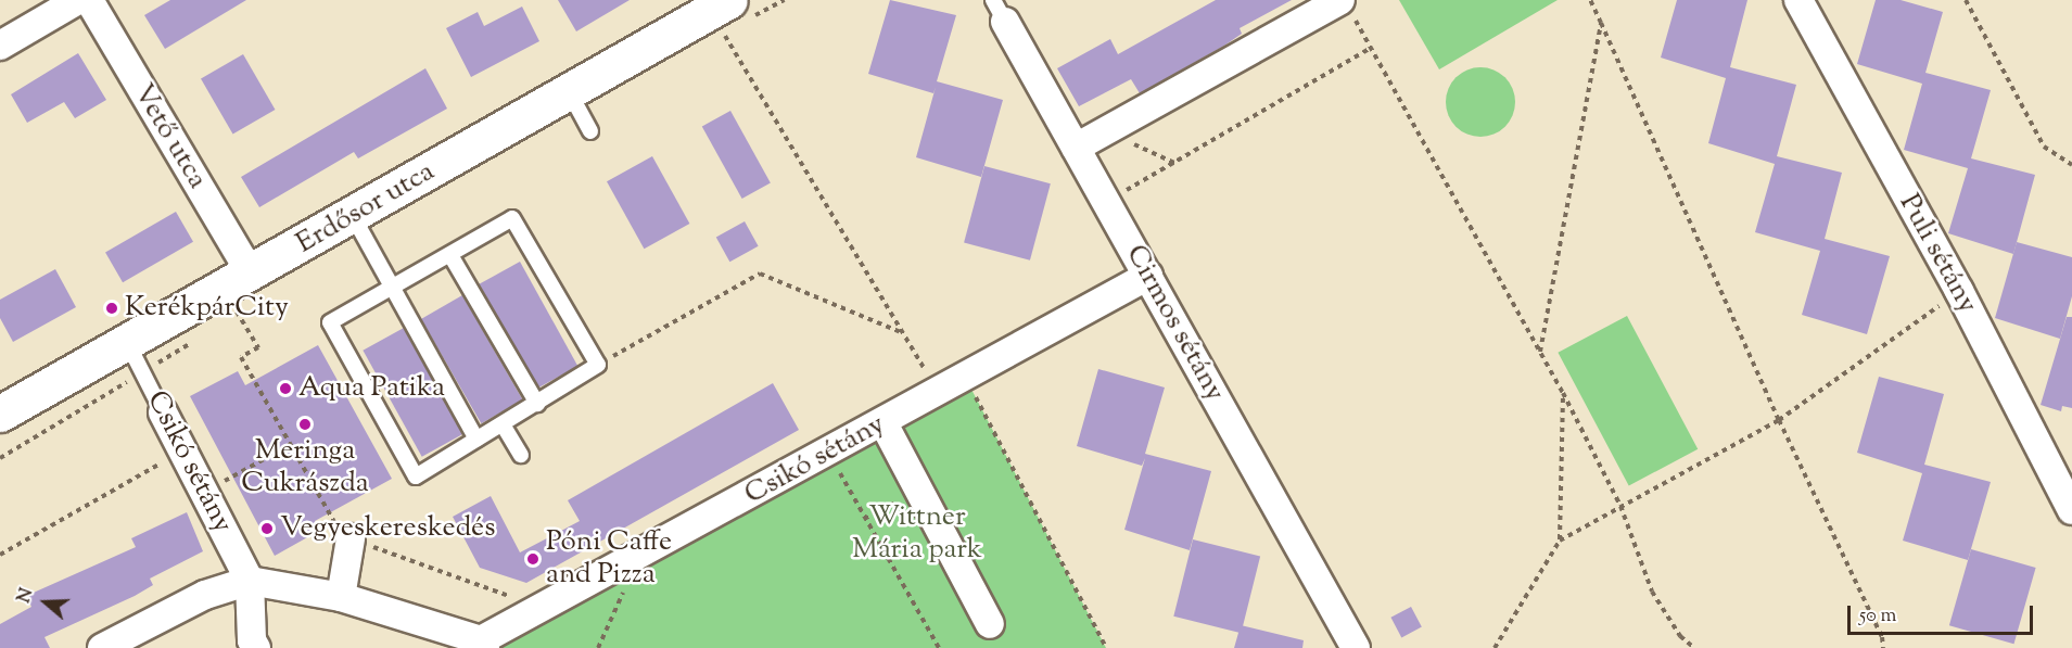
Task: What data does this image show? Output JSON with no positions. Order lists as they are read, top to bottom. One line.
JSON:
{"streets":{"street":["Vető utca","Erdősor utca","Puli sétány","Cirmos sétány","Csikó sétány"]},"crossings":[["Vető utca","Erdősor utca"],["Erdősor utca","Csikó sétány"],["Cirmos sétány","Csikó sétány"]],"parks":["Wittner Mária park"],"places":["KerékpárCity","Aqua Patika","Meringa Cukrászda","Vegyeskereskedés","Póni Caffe and Pizza"],"scale_bar":"50 m","north":"left"}
